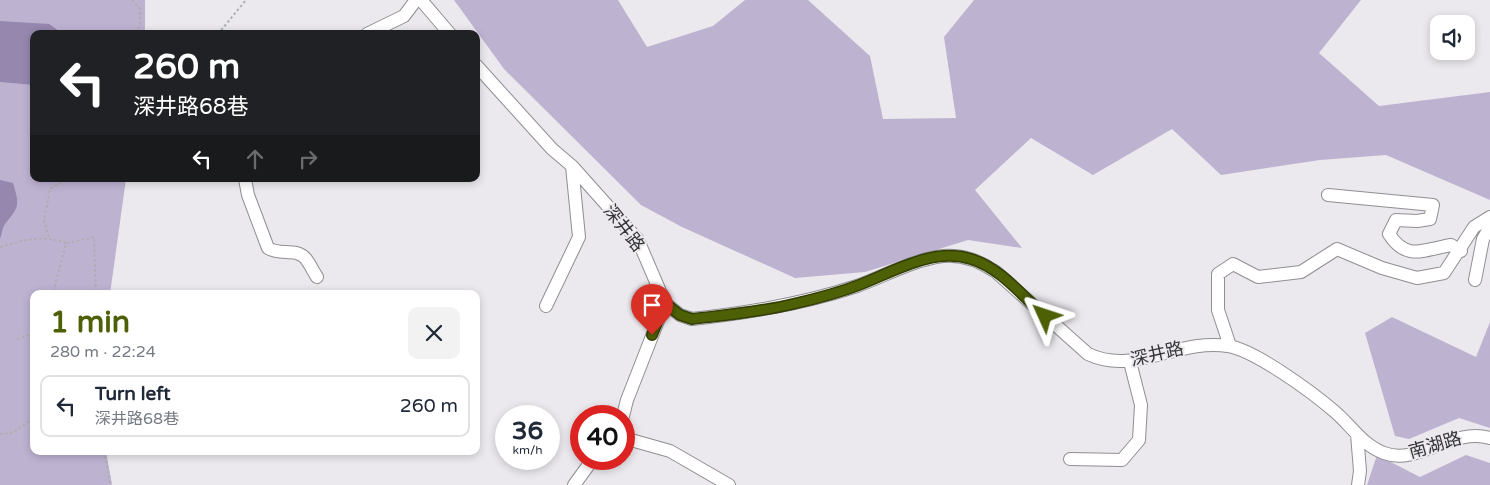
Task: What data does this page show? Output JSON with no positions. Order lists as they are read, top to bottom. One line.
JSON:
{"streets":{"street":["深井路","南湖路"]},"crossings":[["深井路","南湖路"]],"page":{"turn":["260 m","深井路68巷"],"heading":["1 min","280 m · 22:24"],"list":[{"name":"Turn left","note":"深井路68巷","value":"260 m"}],"speed":"36 km/h","limit":"40"}}
